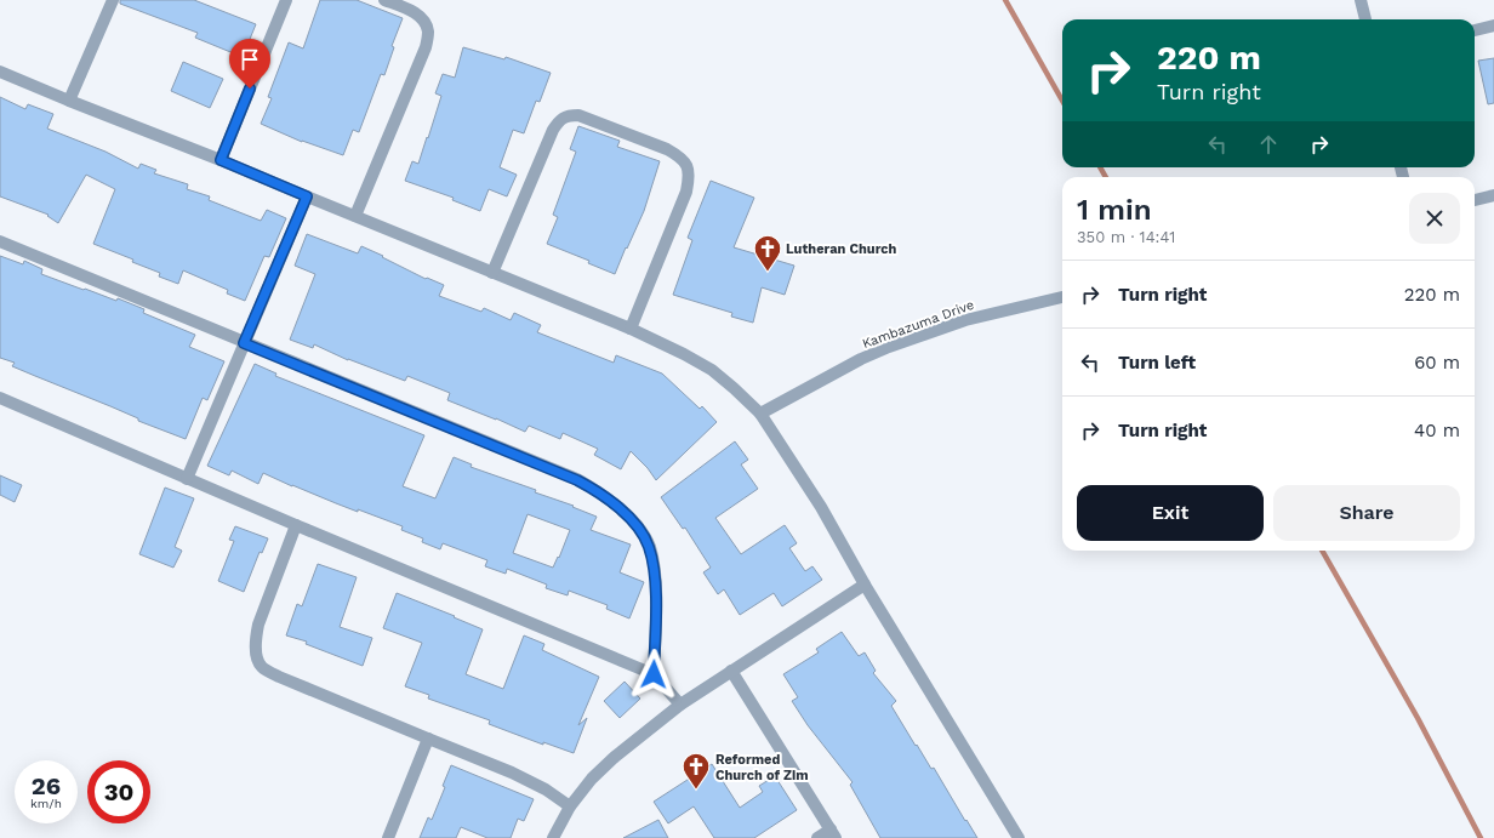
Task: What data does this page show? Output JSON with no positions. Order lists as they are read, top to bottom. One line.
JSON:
{"streets":{"street":["Kambazuma Drive"]},"places":{"church":["Lutheran Church","Reformed Church of Zim"]},"page":{"turn":["220 m","Turn right"],"heading":["1 min","350 m · 14:41"],"list":[{"name":"Turn right","value":"220 m"},{"name":"Turn left","value":"60 m"},{"name":"Turn right","value":"40 m"}],"buttons":["Exit","Share"],"speed":"26 km/h","limit":"30"}}
